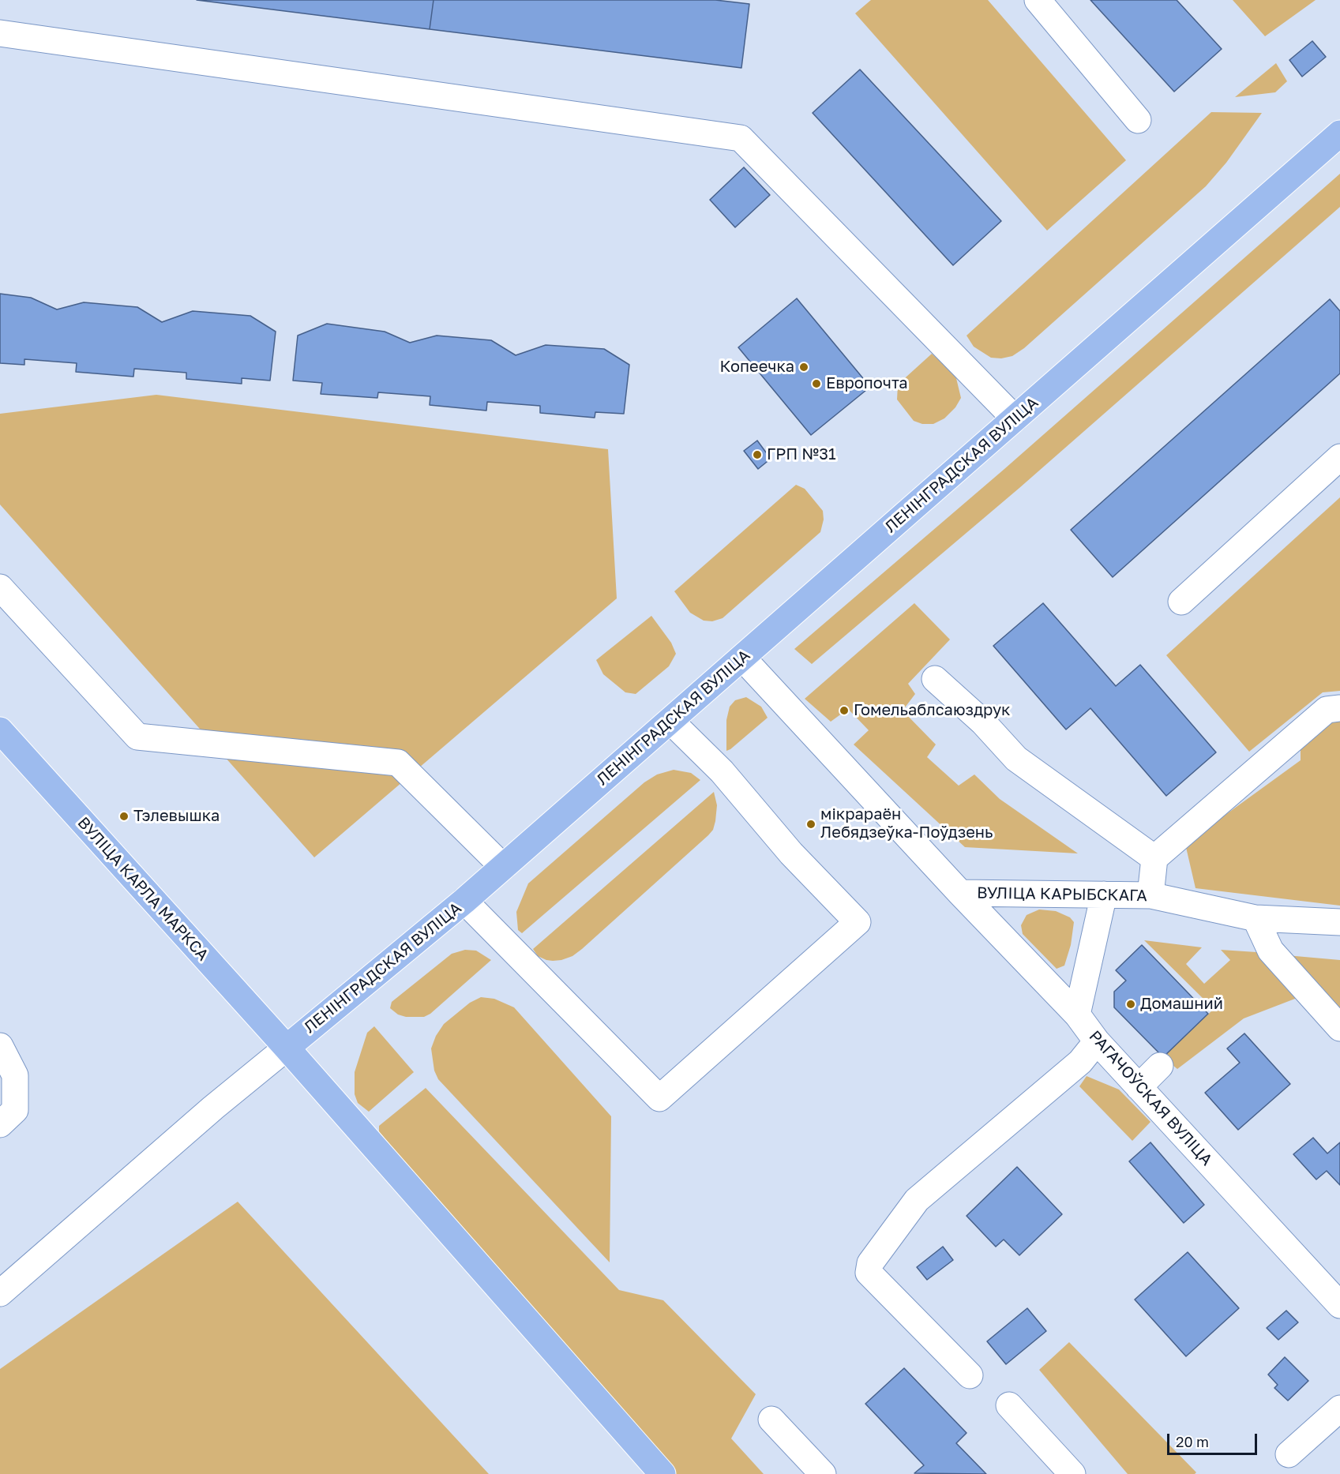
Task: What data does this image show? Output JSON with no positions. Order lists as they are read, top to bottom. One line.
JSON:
{"streets":{"main road":["ЛЕНІНГРАДСКАЯ ВУЛІЦА","ВУЛІЦА КАРЛА МАРКСА"],"street":["ВУЛІЦА КАРЫБСКАГА","РАГАЧОЎСКАЯ ВУЛІЦА"]},"crossings":[["ЛЕНІНГРАДСКАЯ ВУЛІЦА","ВУЛІЦА КАРЛА МАРКСА"],["ЛЕНІНГРАДСКАЯ ВУЛІЦА","ВУЛІЦА КАРЫБСКАГА"],["ВУЛІЦА КАРЫБСКАГА","РАГАЧОЎСКАЯ ВУЛІЦА"]],"places":["Копеечка","Европочта","ГРП №31","Гомельаблсаюздрук","Тэлевышка","мікрараён Лебядзеўка-Поўдзень","Домашний"],"scale_bar":"20 m"}
